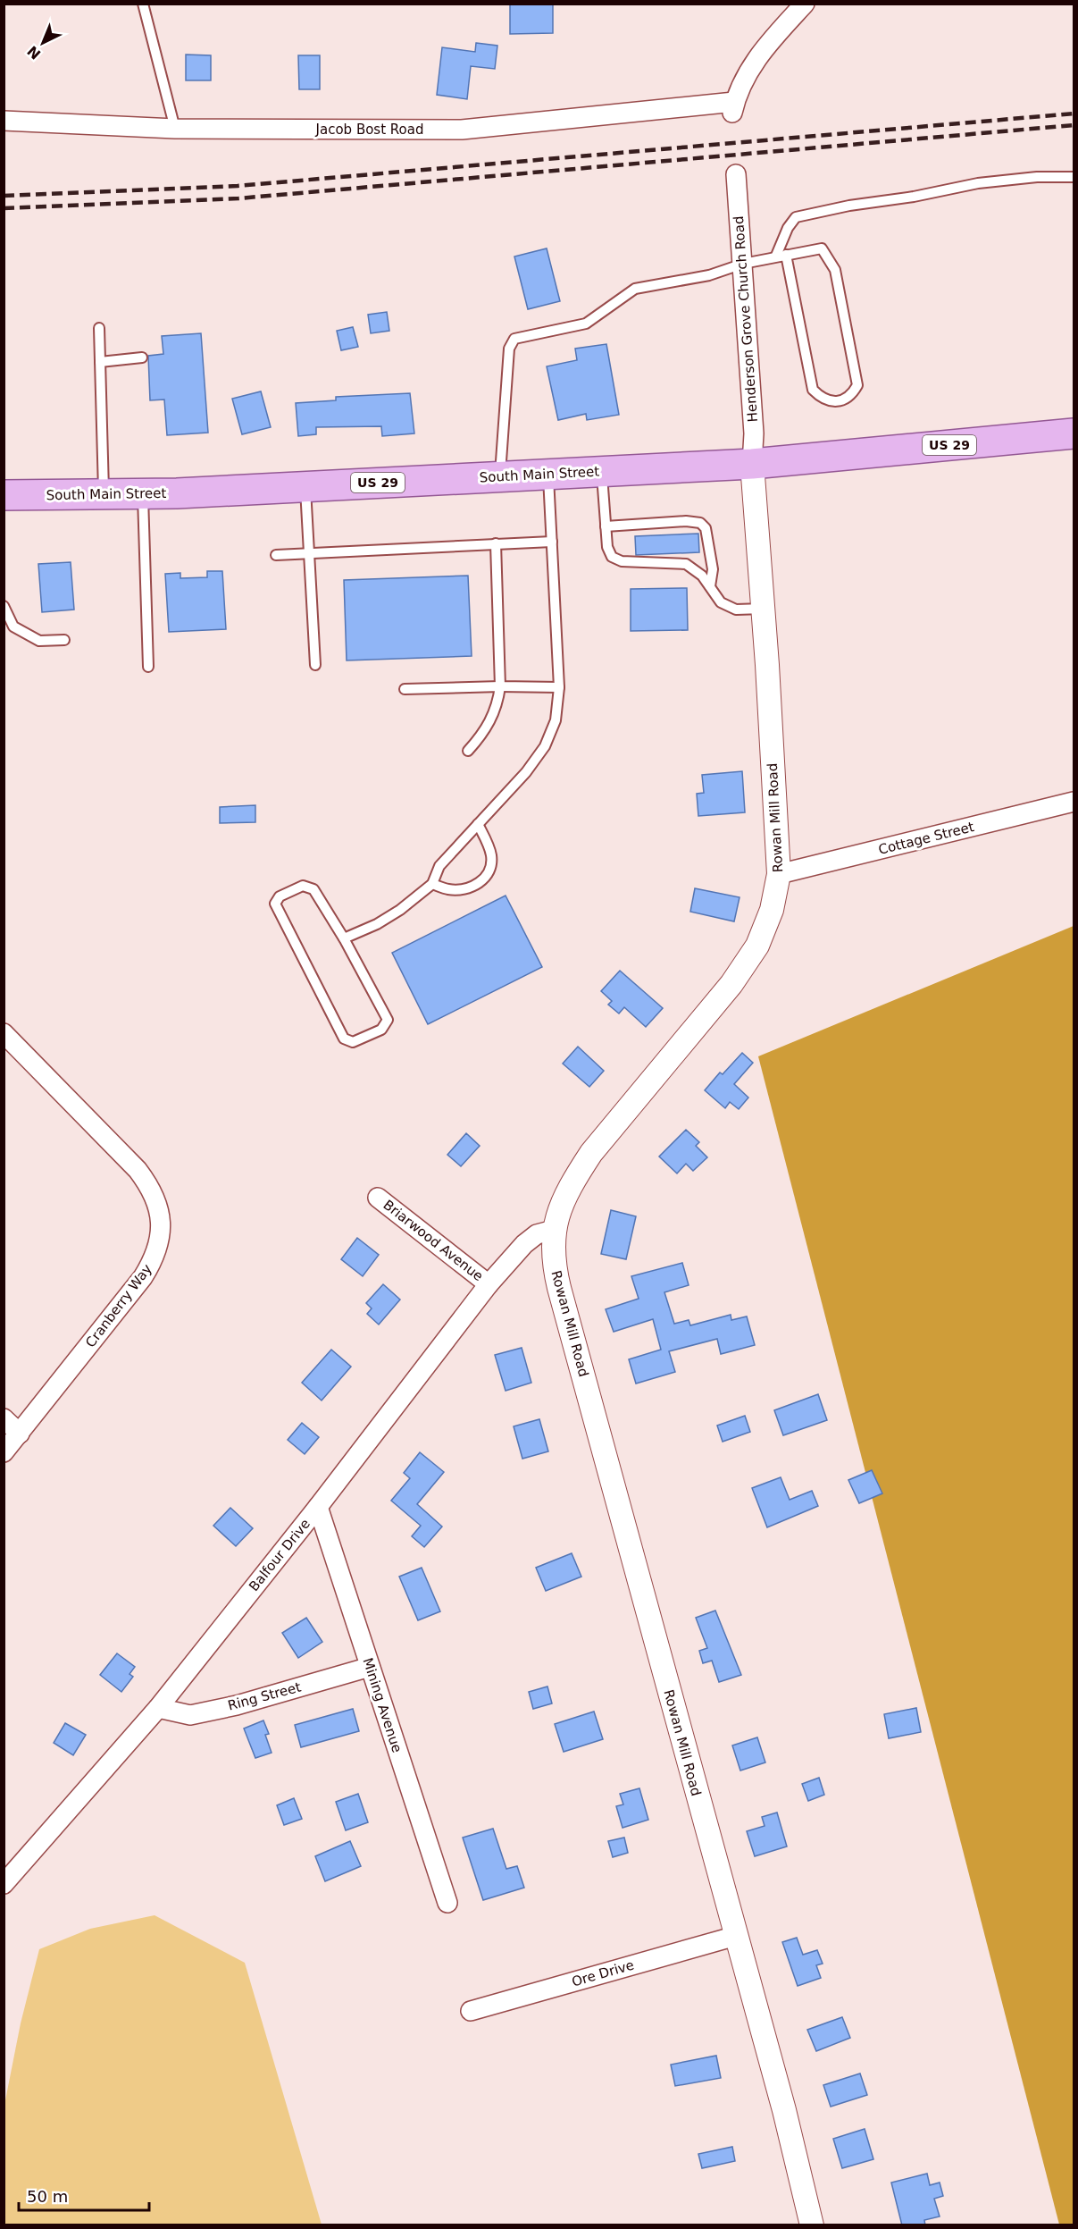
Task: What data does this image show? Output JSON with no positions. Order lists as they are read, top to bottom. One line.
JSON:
{"streets":{"main road":["US 29","South Main Street"],"street":["Jacob Bost Road","Henderson Grove Church Road","Rowan Mill Road","Cottage Street","Briarwood Avenue","Cranberry Way","Balfour Drive","Ring Street","Mining Avenue","Ore Drive"]},"crossings":[["Henderson Grove Church Road","South Main Street"],["Henderson Grove Church Road","Rowan Mill Road"],["South Main Street","Rowan Mill Road"],["Rowan Mill Road","Cottage Street"],["Rowan Mill Road","Balfour Drive"],["Rowan Mill Road","Ore Drive"],["Briarwood Avenue","Balfour Drive"],["Balfour Drive","Ring Street"],["Balfour Drive","Mining Avenue"],["Ring Street","Mining Avenue"]],"scale_bar":"50 m","north":"bottom left"}
